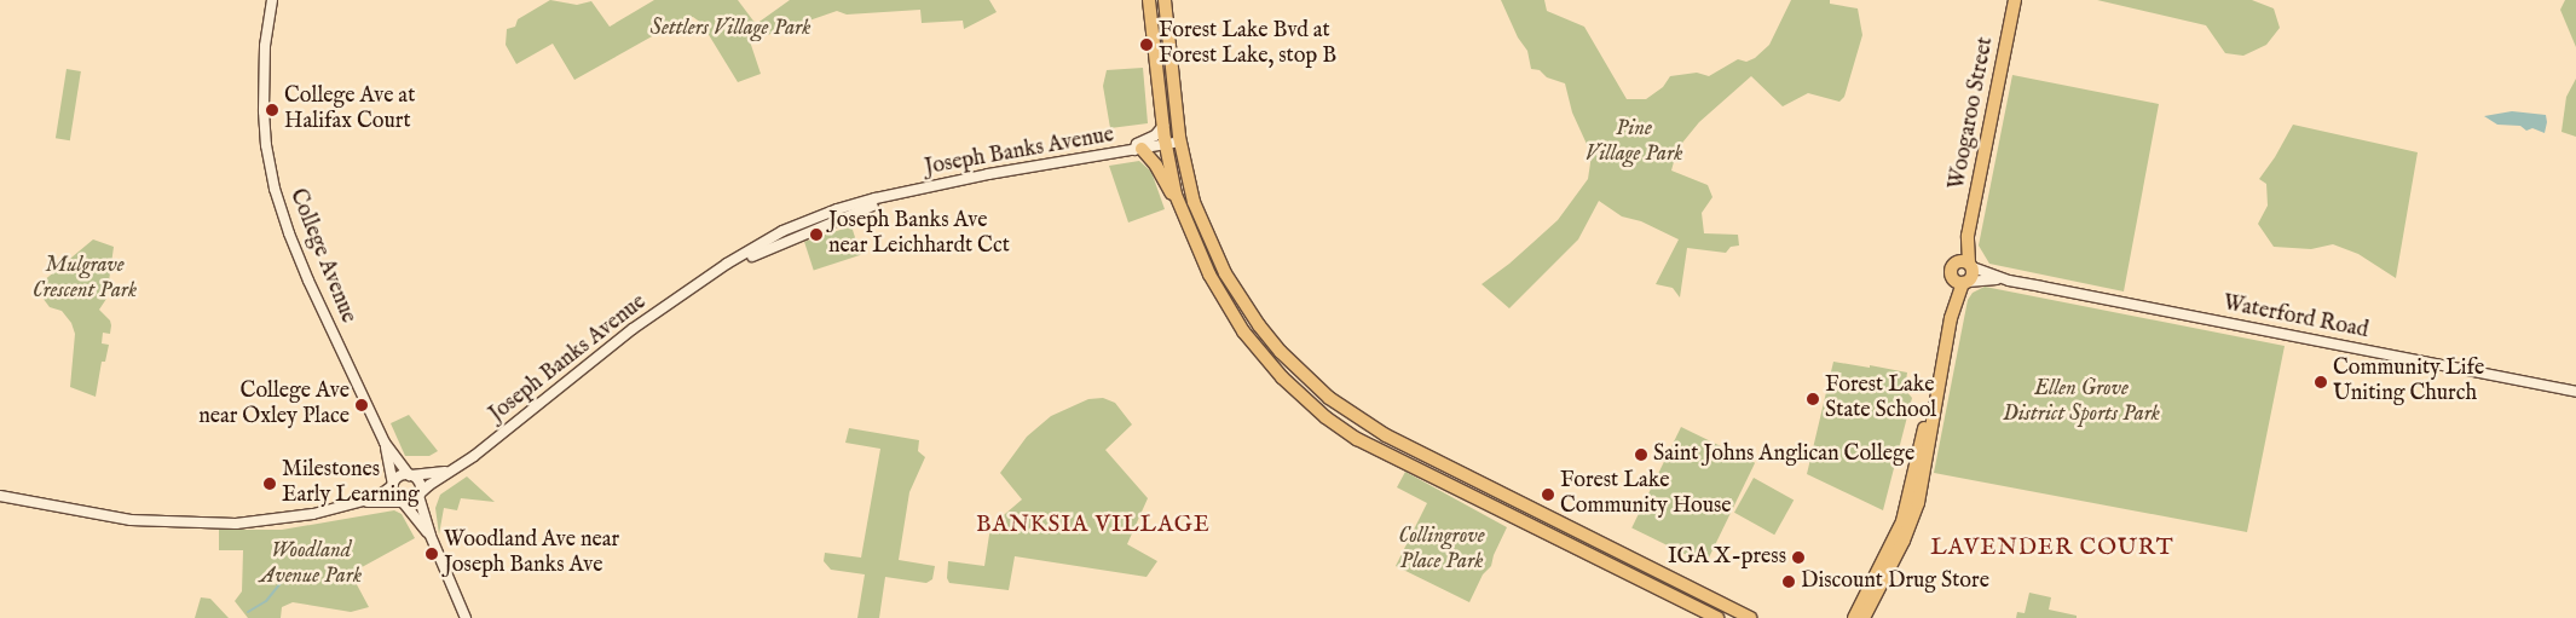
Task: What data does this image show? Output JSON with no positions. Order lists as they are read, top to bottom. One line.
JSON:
{"streets":{"main road":["Woogaroo Street"],"street":["Joseph Banks Avenue","College Avenue","Waterford Road"]},"crossings":[["Woogaroo Street","Waterford Road"],["Joseph Banks Avenue","College Avenue"]],"districts":["BANKSIA VILLAGE","LAVENDER COURT"],"parks":["Settlers Village Park","Pine Village Park","Mulgrave Crescent Park","Ellen Grove District Sports Park","Collingrove Place Park","Woodland Avenue Park"],"places":["Forest Lake Bvd at Forest Lake, stop B","College Ave at Halifax Court","Joseph Banks Ave near Leichhardt Cct","Community Life Uniting Church","Forest Lake State School","College Ave near Oxley Place","Saint Johns Anglican College","Milestones Early Learning","Forest Lake Community House","Woodland Ave near Joseph Banks Ave","IGA X-press","Discount Drug Store"]}
